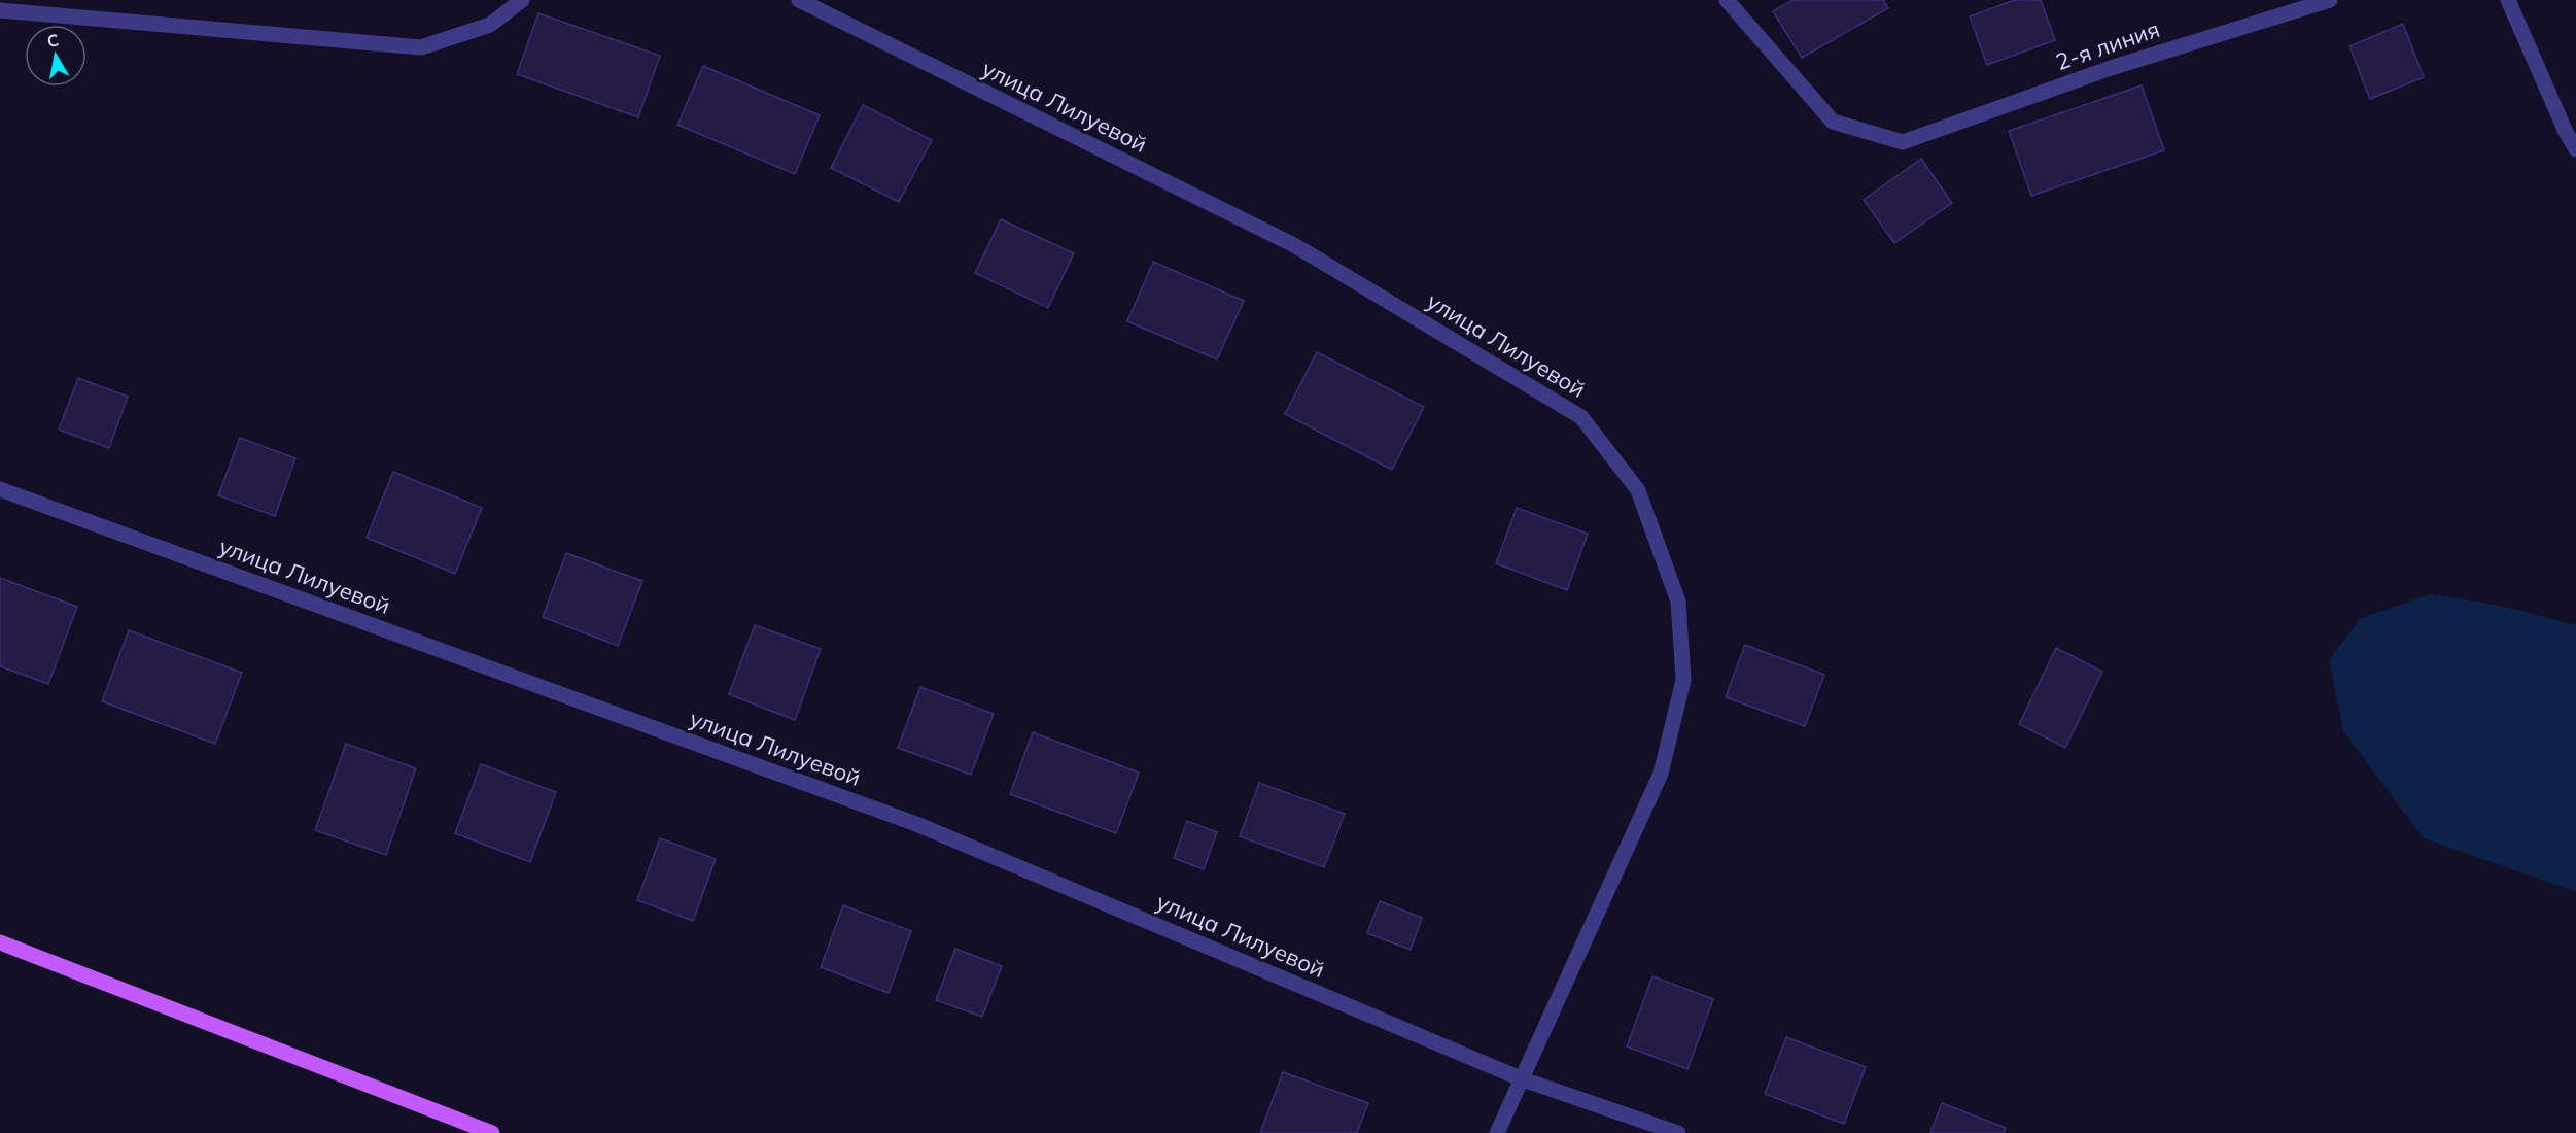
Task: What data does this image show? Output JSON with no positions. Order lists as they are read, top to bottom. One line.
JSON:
{"streets":{"street":["2-я линия","улица Лилуевой"]},"north":"top"}
